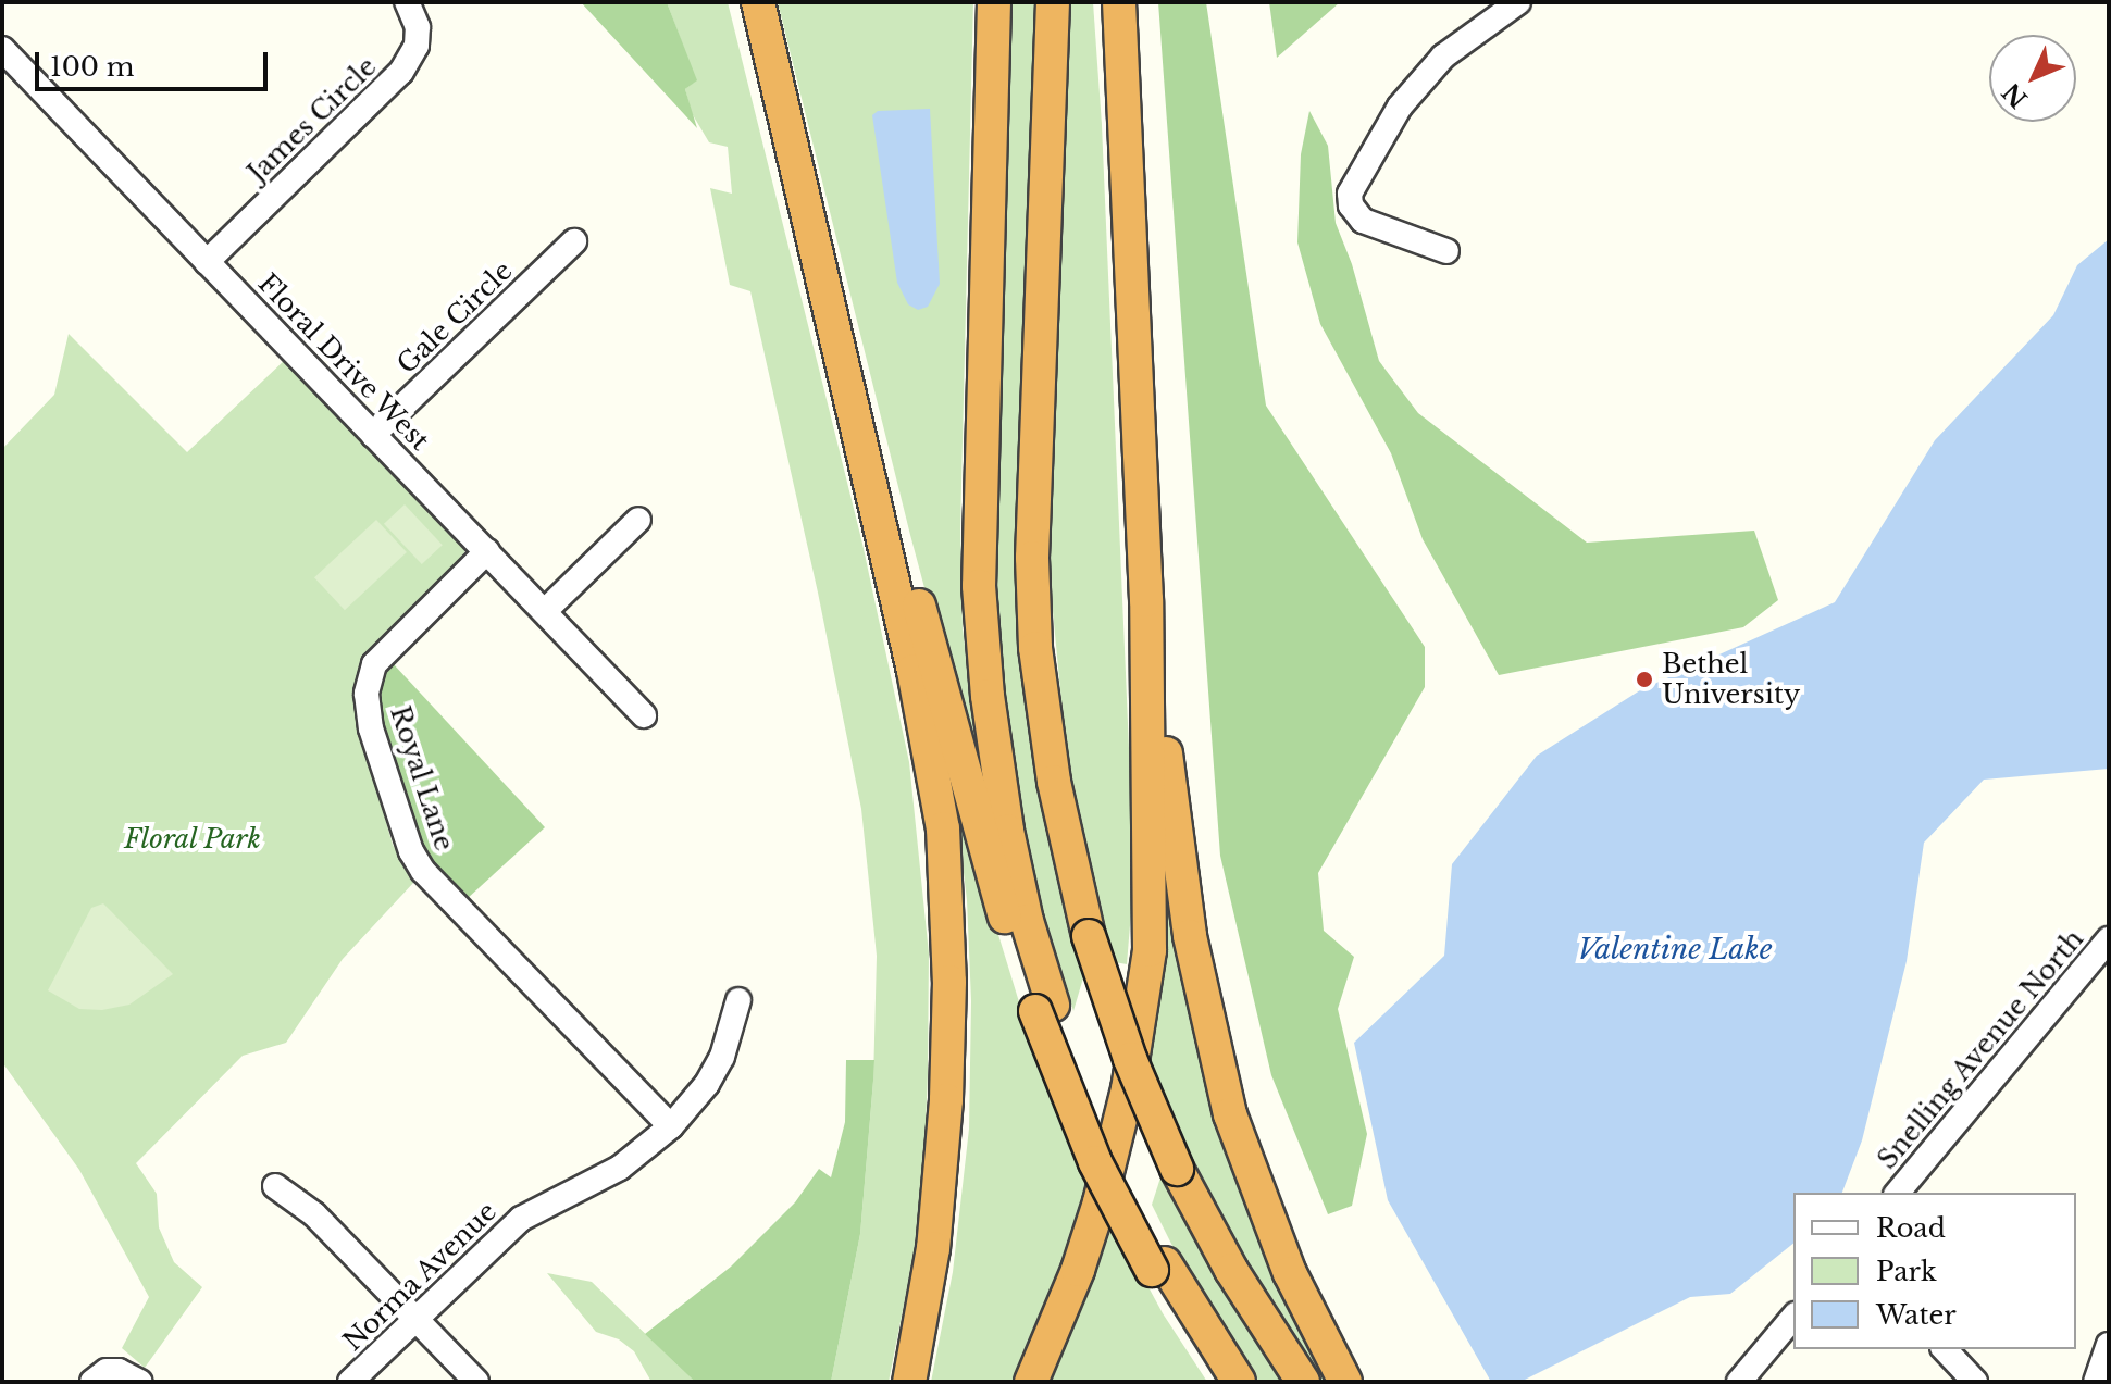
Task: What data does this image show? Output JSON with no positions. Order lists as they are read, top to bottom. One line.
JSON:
{"streets":{"street":["James Circle","Gale Circle","Floral Drive West","Royal Lane","Snelling Avenue North","Norma Avenue"]},"crossings":[["James Circle","Floral Drive West"],["Gale Circle","Floral Drive West"],["Floral Drive West","Royal Lane"],["Royal Lane","Norma Avenue"]],"water":["Valentine Lake"],"parks":["Floral Park"],"places":["Bethel University"],"legend":["Road","Park","Water"],"scale_bar":"100 m","north":"bottom left"}
